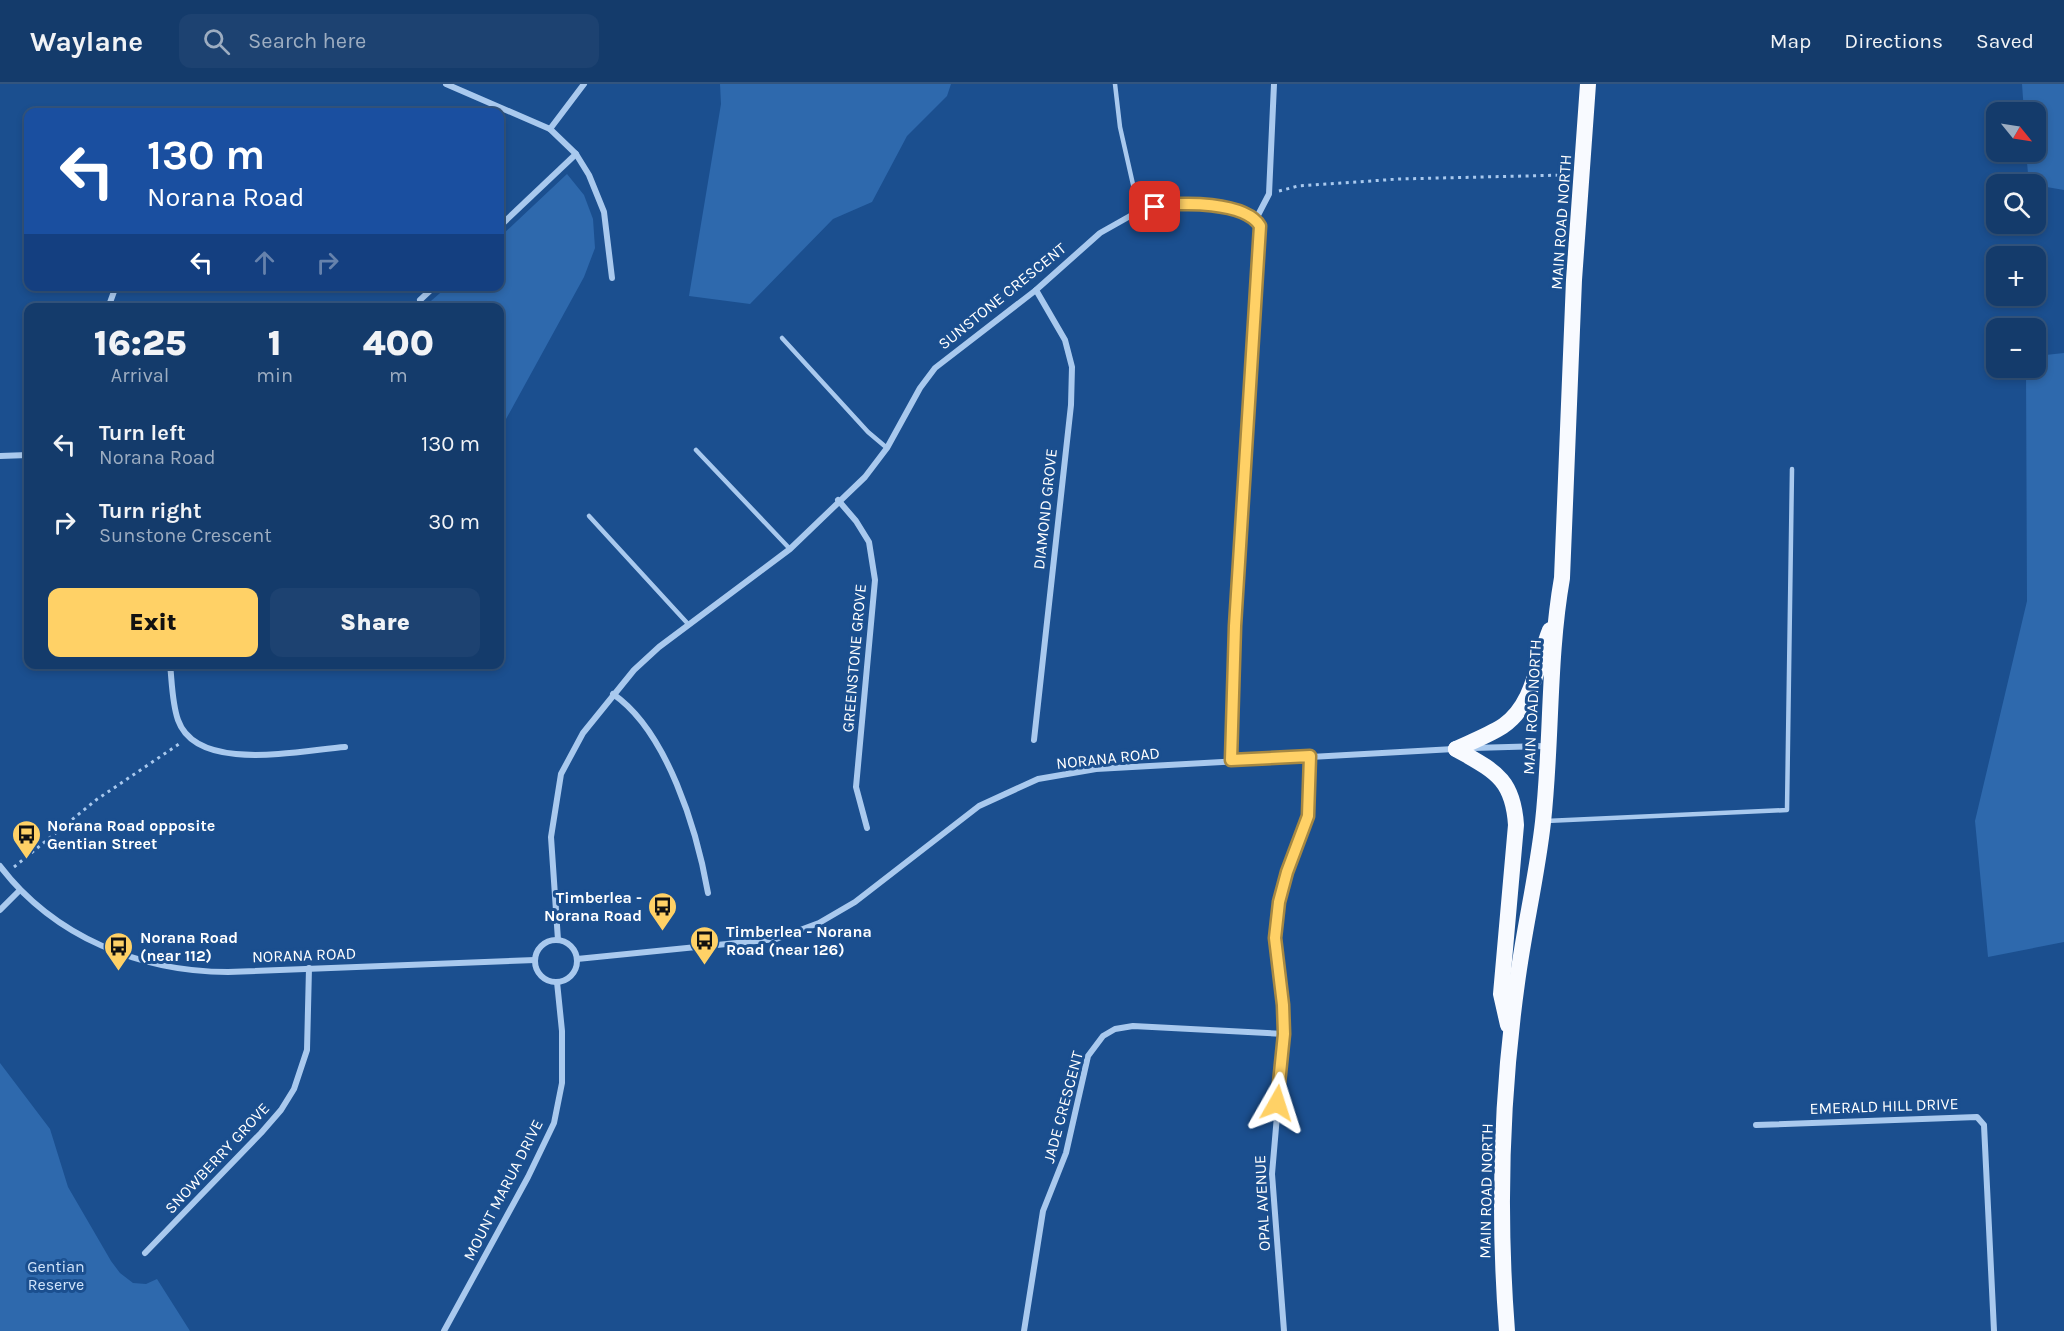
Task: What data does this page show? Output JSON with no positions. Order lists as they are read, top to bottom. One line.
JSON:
{"streets":{"highway":["MAIN ROAD NORTH"],"street":["SUNSTONE CRESCENT","DIAMOND GROVE","GREENSTONE GROVE","NORANA ROAD","EMERALD HILL DRIVE","JADE CRESCENT","SNOWBERRY GROVE","MOUNT MARUA DRIVE","OPAL AVENUE"]},"crossings":[["MAIN ROAD NORTH","NORANA ROAD"],["SUNSTONE CRESCENT","DIAMOND GROVE"],["SUNSTONE CRESCENT","GREENSTONE GROVE"],["SUNSTONE CRESCENT","NORANA ROAD"],["SUNSTONE CRESCENT","MOUNT MARUA DRIVE"],["NORANA ROAD","SNOWBERRY GROVE"],["NORANA ROAD","MOUNT MARUA DRIVE"],["NORANA ROAD","OPAL AVENUE"],["JADE CRESCENT","OPAL AVENUE"]],"parks":["Gentian Reserve"],"places":{"bus stop":["Norana Road opposite Gentian Street","Timberlea - Norana Road","Timberlea - Norana Road (near 126)","Norana Road (near 112)"]},"north":"bottom right","page":{"header":"Waylane","search":"Search here","nav":["Map","Directions","Saved"],"map_buttons":["+","−"],"turn":["130 m","Norana Road"],"eta":["16:25","Arrival","1","min","400","m"],"list":[{"name":"Turn left","note":"Norana Road","value":"130 m"},{"name":"Turn right","note":"Sunstone Crescent","value":"30 m"}],"buttons":["Exit","Share"]}}
